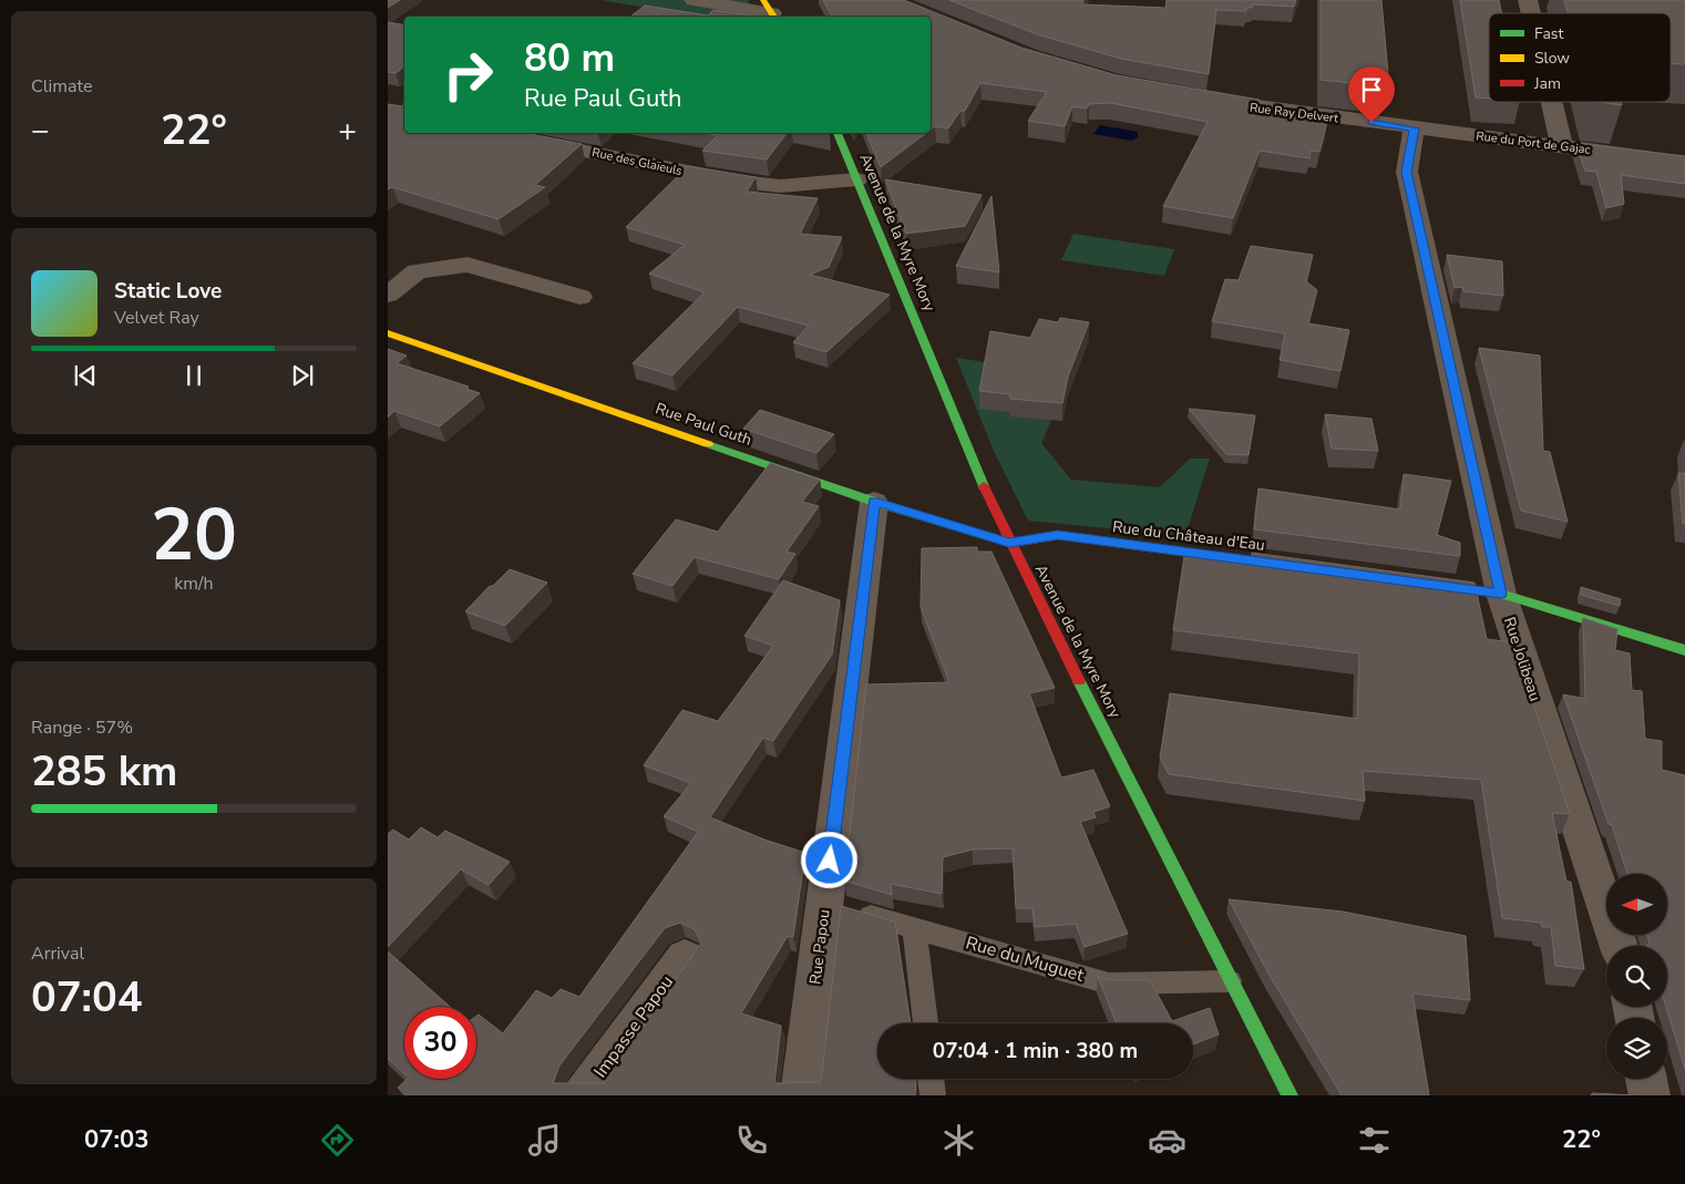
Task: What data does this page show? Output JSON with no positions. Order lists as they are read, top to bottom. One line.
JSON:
{"streets":{"street":["Rue Ray Delvert","Rue du Port de Gajac","Rue des Glaïeuls","Avenue de la Myre Mory","Rue Paul Guth","Rue du Château d'Eau","Rue Jolibeau","Rue Papou","Impasse Papou"],"lane":["Rue du Muguet"]},"crossings":[["Rue Ray Delvert","Rue du Port de Gajac"],["Rue Ray Delvert","Rue Jolibeau"],["Rue du Port de Gajac","Rue Jolibeau"],["Rue des Glaïeuls","Avenue de la Myre Mory"],["Avenue de la Myre Mory","Rue Paul Guth"],["Avenue de la Myre Mory","Rue du Château d'Eau"],["Avenue de la Myre Mory","Rue du Muguet"],["Rue Paul Guth","Rue du Château d'Eau"],["Rue Paul Guth","Rue Papou"],["Rue Papou","Rue du Muguet"]],"legend":["Fast","Slow","Jam"],"north":"left","page":{"tile":["Climate",["20","km/h"],["Range · 57%","285 km"],["Arrival","07:04"]],"turn":["80 m","Rue Paul Guth"],"heat":["−","22°","+"],"song":["Static Love","Velvet Ray"],"limit":"30","trip":"07:04 · 1 min · 380 m","tabs":["07:03","22°"]}}
